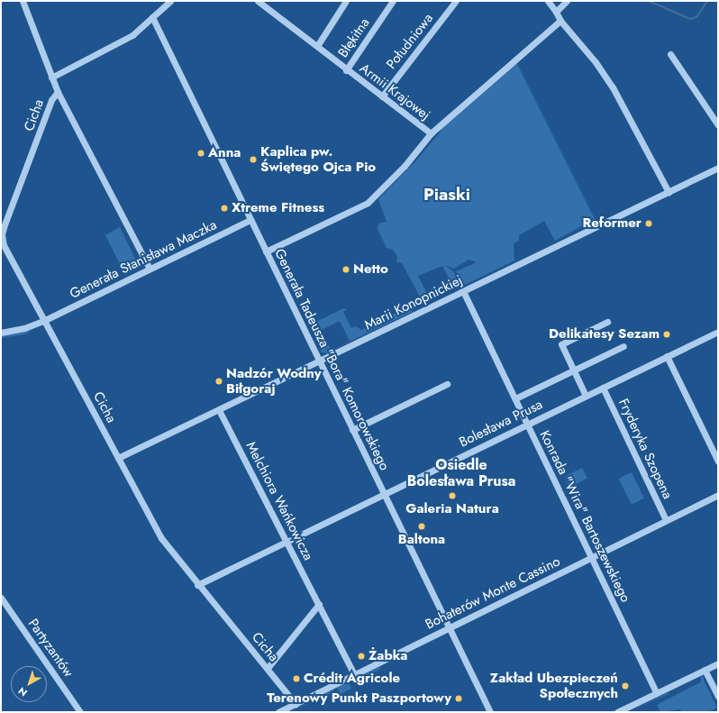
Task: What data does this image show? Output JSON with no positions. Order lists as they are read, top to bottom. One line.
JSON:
{"streets":{"street":["Błękitna","Południowa","Armii Krajowej","Cicha","Generała Stanisława Maczka","Marii Konopnickiej","Generała Tadeusza \"Bora\" Komorowskiego","Bolesława Prusa","Fryderyka Szopena","Melchiora Wańkowicza","Konrada \"Wira\" Bartoszewskiego","Bohaterów Monte Cassino","Partyzantów"]},"crossings":[["Błękitna","Armii Krajowej"],["Południowa","Armii Krajowej"],["Cicha","Generała Stanisława Maczka"],["Cicha","Marii Konopnickiej"],["Cicha","Bolesława Prusa"],["Cicha","Bohaterów Monte Cassino"],["Generała Stanisława Maczka","Generała Tadeusza \"Bora\" Komorowskiego"],["Marii Konopnickiej","Generała Tadeusza \"Bora\" Komorowskiego"],["Marii Konopnickiej","Melchiora Wańkowicza"],["Marii Konopnickiej","Konrada \"Wira\" Bartoszewskiego"],["Generała Tadeusza \"Bora\" Komorowskiego","Bolesława Prusa"],["Generała Tadeusza \"Bora\" Komorowskiego","Bohaterów Monte Cassino"],["Bolesława Prusa","Fryderyka Szopena"],["Bolesława Prusa","Melchiora Wańkowicza"],["Bolesława Prusa","Konrada \"Wira\" Bartoszewskiego"],["Fryderyka Szopena","Bohaterów Monte Cassino"],["Melchiora Wańkowicza","Bohaterów Monte Cassino"],["Konrada \"Wira\" Bartoszewskiego","Bohaterów Monte Cassino"]],"districts":["Piaski","Osiedle Bolesława Prusa"],"places":["Anna","Kaplica pw. Świętego Ojca Pio","Xtreme Fitness","Reformer","Netto","Delikatesy Sezam","Nadzór Wodny Biłgoraj","Galeria Natura","Baltona","Żabka","Crédit Agricole","Zakład Ubezpieczeń Społecznych","Terenowy Punkt Paszportowy"],"north":"bottom left"}
